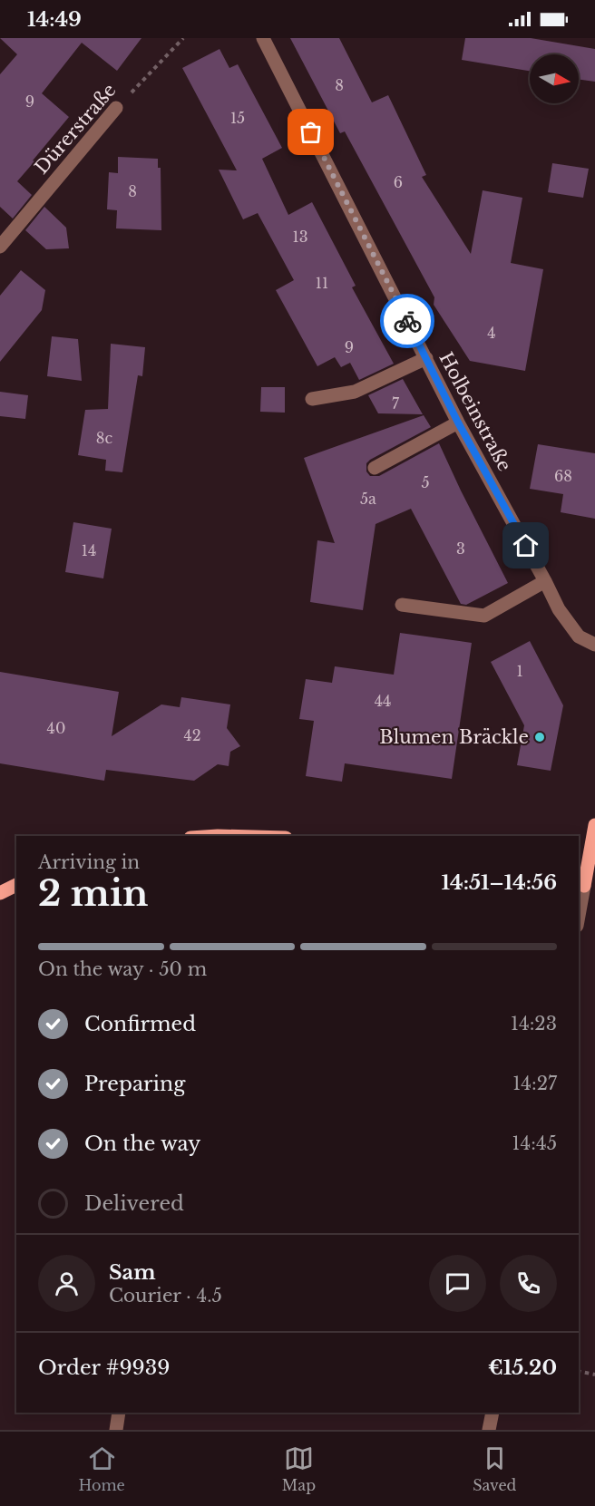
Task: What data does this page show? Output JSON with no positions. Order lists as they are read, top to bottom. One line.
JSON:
{"streets":{"street":["Dürerstraße","Holbeinstraße"]},"places":["Blumen Bräckle"],"house_numbers":["8","9","15","6","8","13","11","4","9","7","8c","68","5","5a","3","14","1","44","40","42"],"north":"right","page":{"status":"14:49","heading":["2 min","Arriving in","14:51–14:56"],"panel":["Sam","Courier · 4.5","Order #9939","€15.20"],"bar":"On the way · 50 m","list":[["Confirmed","14:23"],["Preparing","14:27"],["On the way","14:45"],"Delivered"],"tabs":["Home","Map","Saved"]}}
